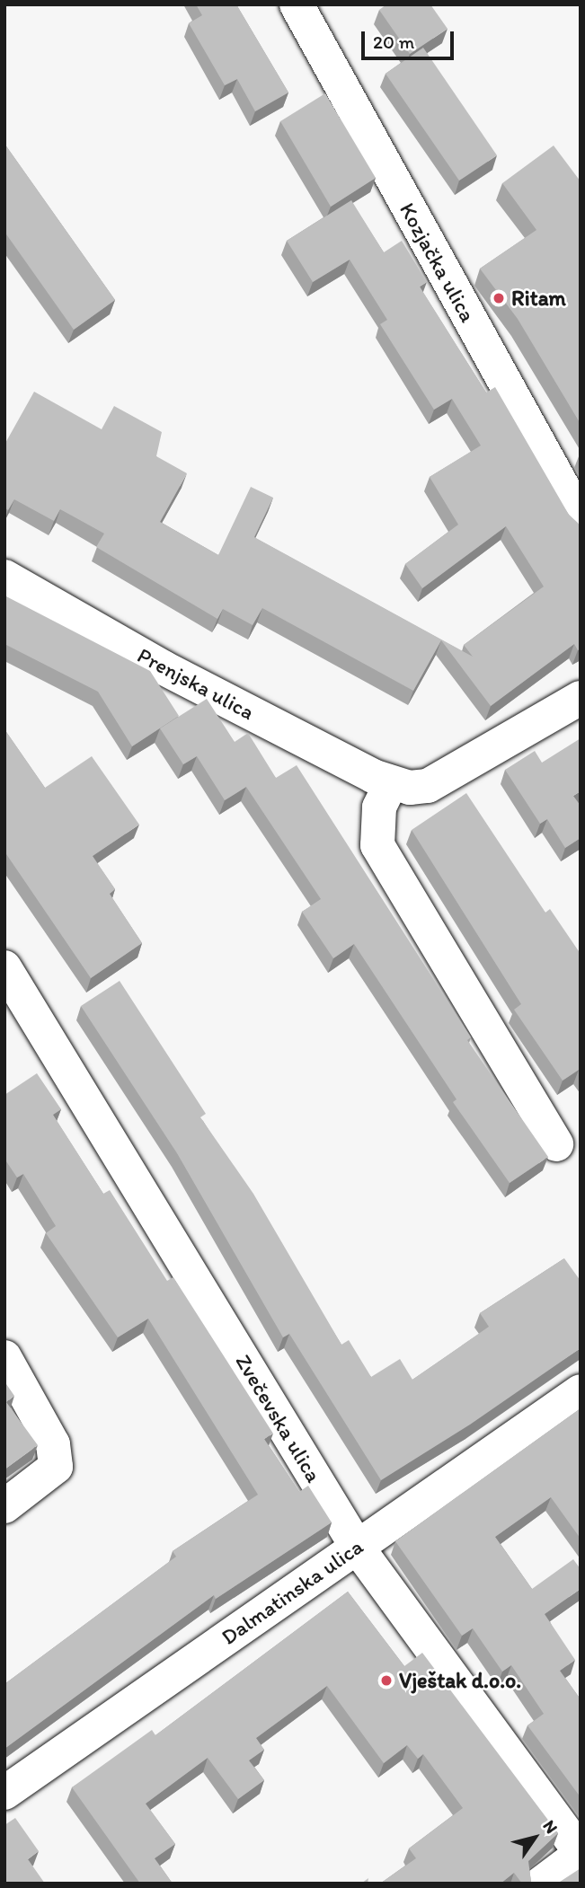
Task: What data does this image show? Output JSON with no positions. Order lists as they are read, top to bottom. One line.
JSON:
{"streets":{"street":["Kozjačka ulica","Prenjska ulica","Zvečevska ulica","Dalmatinska ulica"]},"crossings":[["Zvečevska ulica","Dalmatinska ulica"]],"places":["Ritam","Vještak d.o.o."],"scale_bar":"20 m","north":"top right"}
